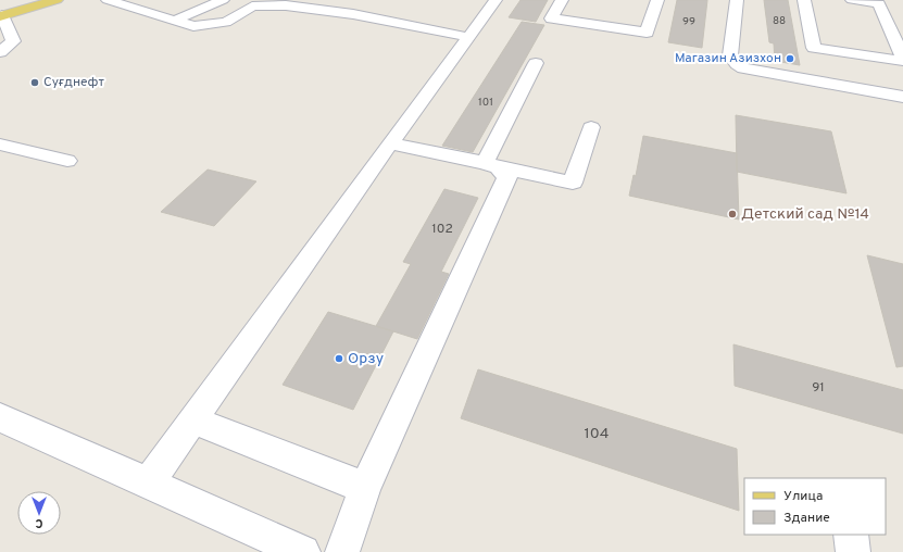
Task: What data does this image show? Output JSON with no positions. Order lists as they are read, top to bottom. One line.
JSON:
{"places":["Магазин Азизхон","Суғднефт","Детский сад №14","Орзу"],"house_numbers":["88","99","101","102","91","104"],"legend":["Улица","Здание"],"north":"bottom"}
